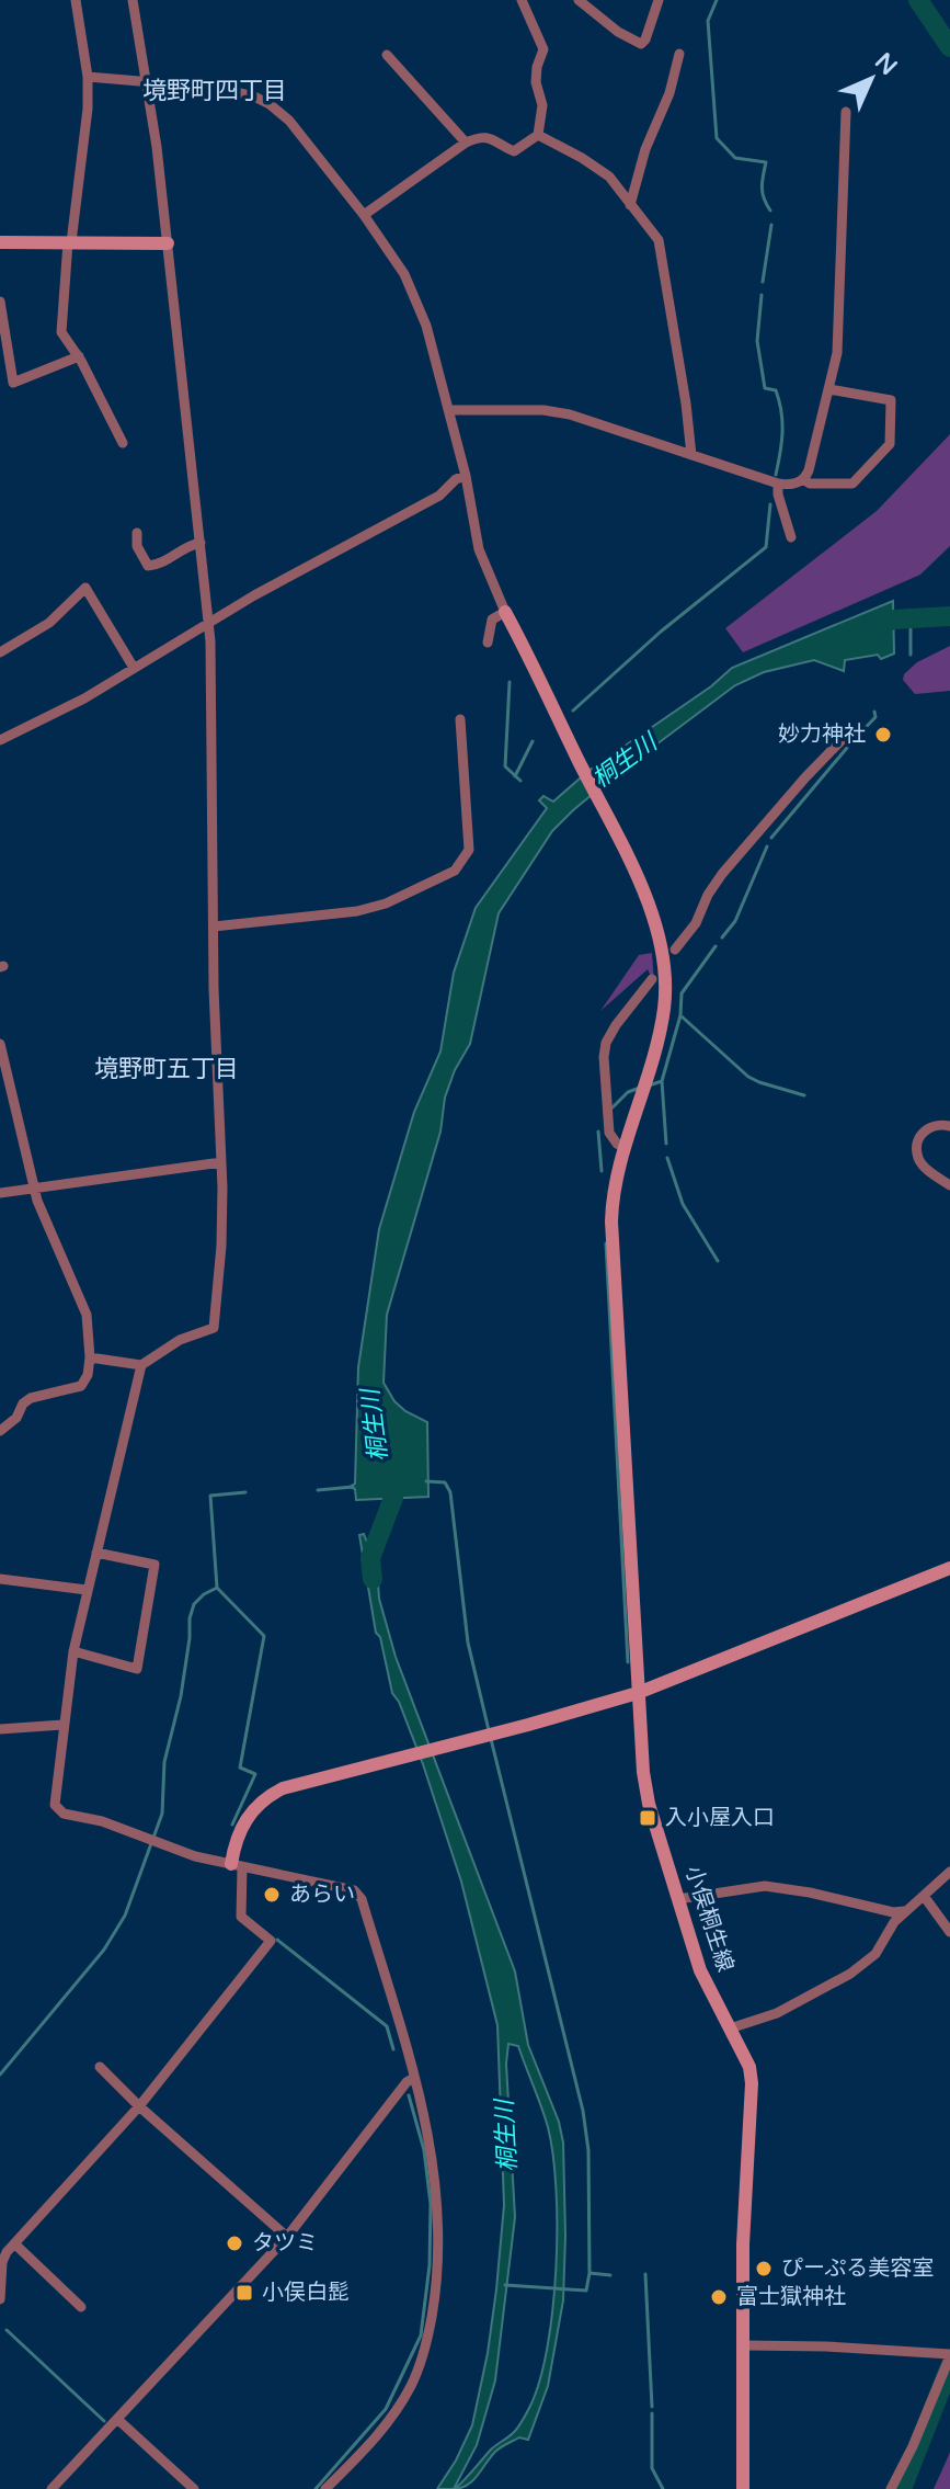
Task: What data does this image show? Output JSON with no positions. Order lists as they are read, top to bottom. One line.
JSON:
{"streets":{"street":["小俣桐生線"]},"districts":["境野町四丁目","境野町五丁目"],"water":["桐生川"],"places":{"other":["妙力神社","あらい","タツミ","ぴーぷる美容室","富士獄神社"],"transit":["入小屋入口","小俣白髭"]},"north":"top right"}
